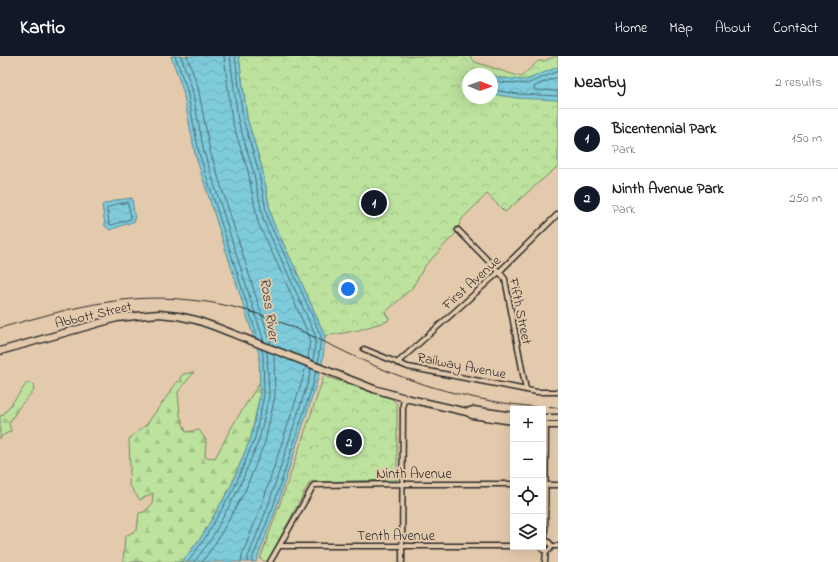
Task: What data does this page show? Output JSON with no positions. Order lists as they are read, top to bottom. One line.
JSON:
{"streets":{"main road":["Abbott Street"],"street":["First Avenue","Fifth Street","Railway Avenue","Ninth Avenue","Tenth Avenue"]},"crossings":[["First Avenue","Fifth Street"],["First Avenue","Railway Avenue"],["Fifth Street","Railway Avenue"],["Ninth Avenue","Tenth Avenue"]],"water":["Ross River"],"north":"right","page":{"header":"Kartio","nav":["Home","Map","About","Contact"],"heading":["Nearby","2 results"],"list":[{"mark":"1","name":"Bicentennial Park","note":"Park","value":"150 m"},{"mark":"2","name":"Ninth Avenue Park","note":"Park","value":"250 m"}],"pins":["1","2"],"map_buttons":["+","−"]}}
